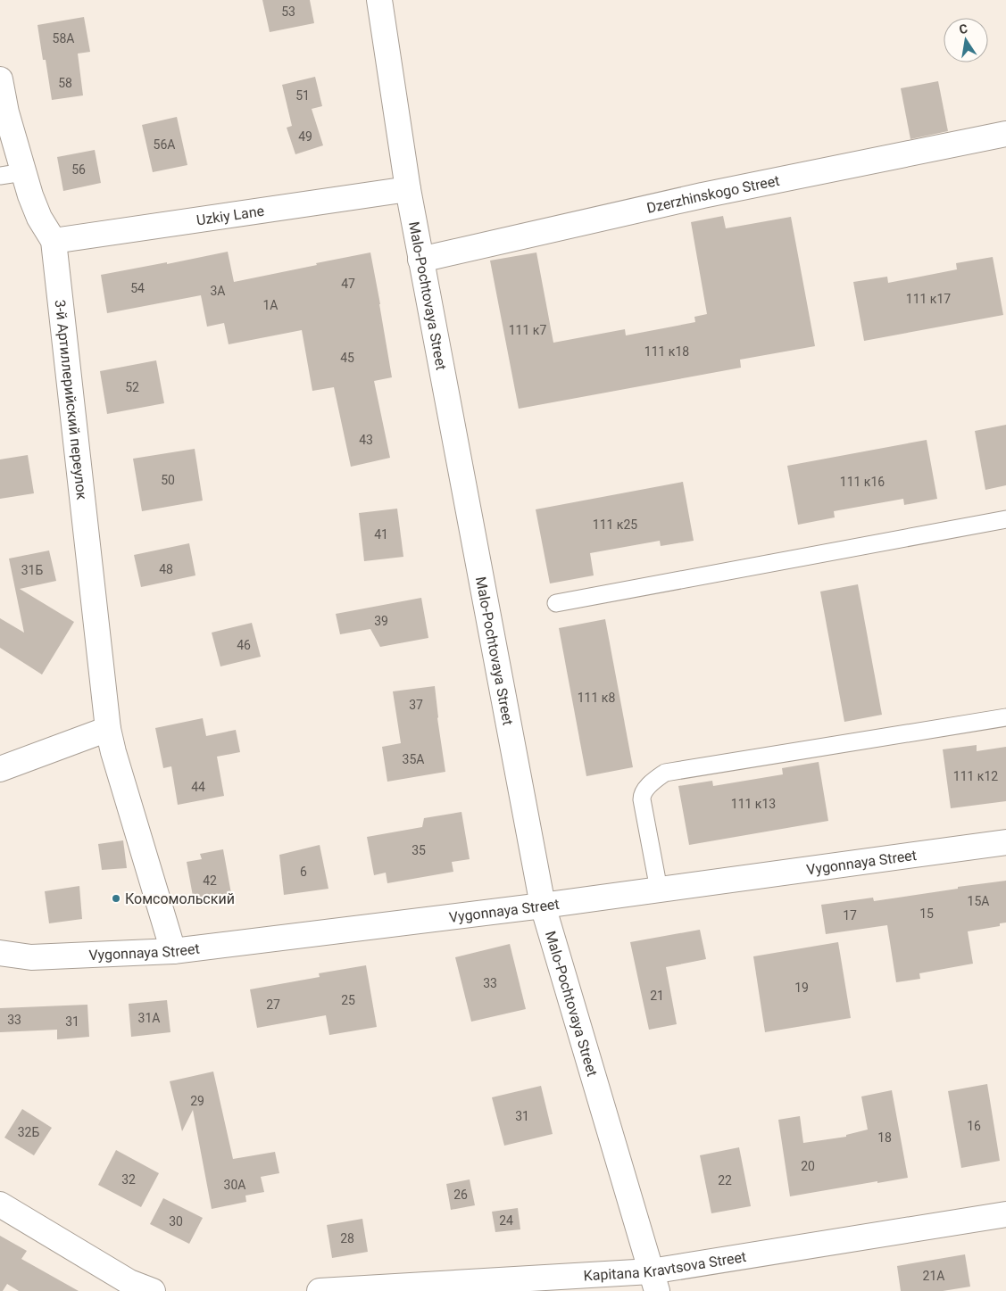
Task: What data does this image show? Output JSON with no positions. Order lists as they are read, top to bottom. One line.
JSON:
{"streets":{"street":["Dzerzhinskogo Street","Uzkiy Lane","Malo-Pochtovaya Street","3-й Артиллерийский переулок","Vygonnaya Street","Kapitana Kravtsova Street"]},"crossings":[["Dzerzhinskogo Street","Malo-Pochtovaya Street"],["Uzkiy Lane","Malo-Pochtovaya Street"],["Uzkiy Lane","3-й Артиллерийский переулок"],["Malo-Pochtovaya Street","Vygonnaya Street"],["Malo-Pochtovaya Street","Kapitana Kravtsova Street"],["3-й Артиллерийский переулок","Vygonnaya Street"]],"places":["Комсомольский"],"house_numbers":["53","58А","58","51","49","56А","56","47","54","3А","111 к17","1А","111 к7","111 к18","45","52","43","50","111 к16","111 к25","41","48","31Б","39","46","111 к8","37","35А","111 к12","44","111 к13","35","6","42","15А","15","17","33","19","21","25","27","31А","33","31","29","31","16","32Б","18","20","32","22","30А","26","24","30","28","21А"],"north":"top"}
